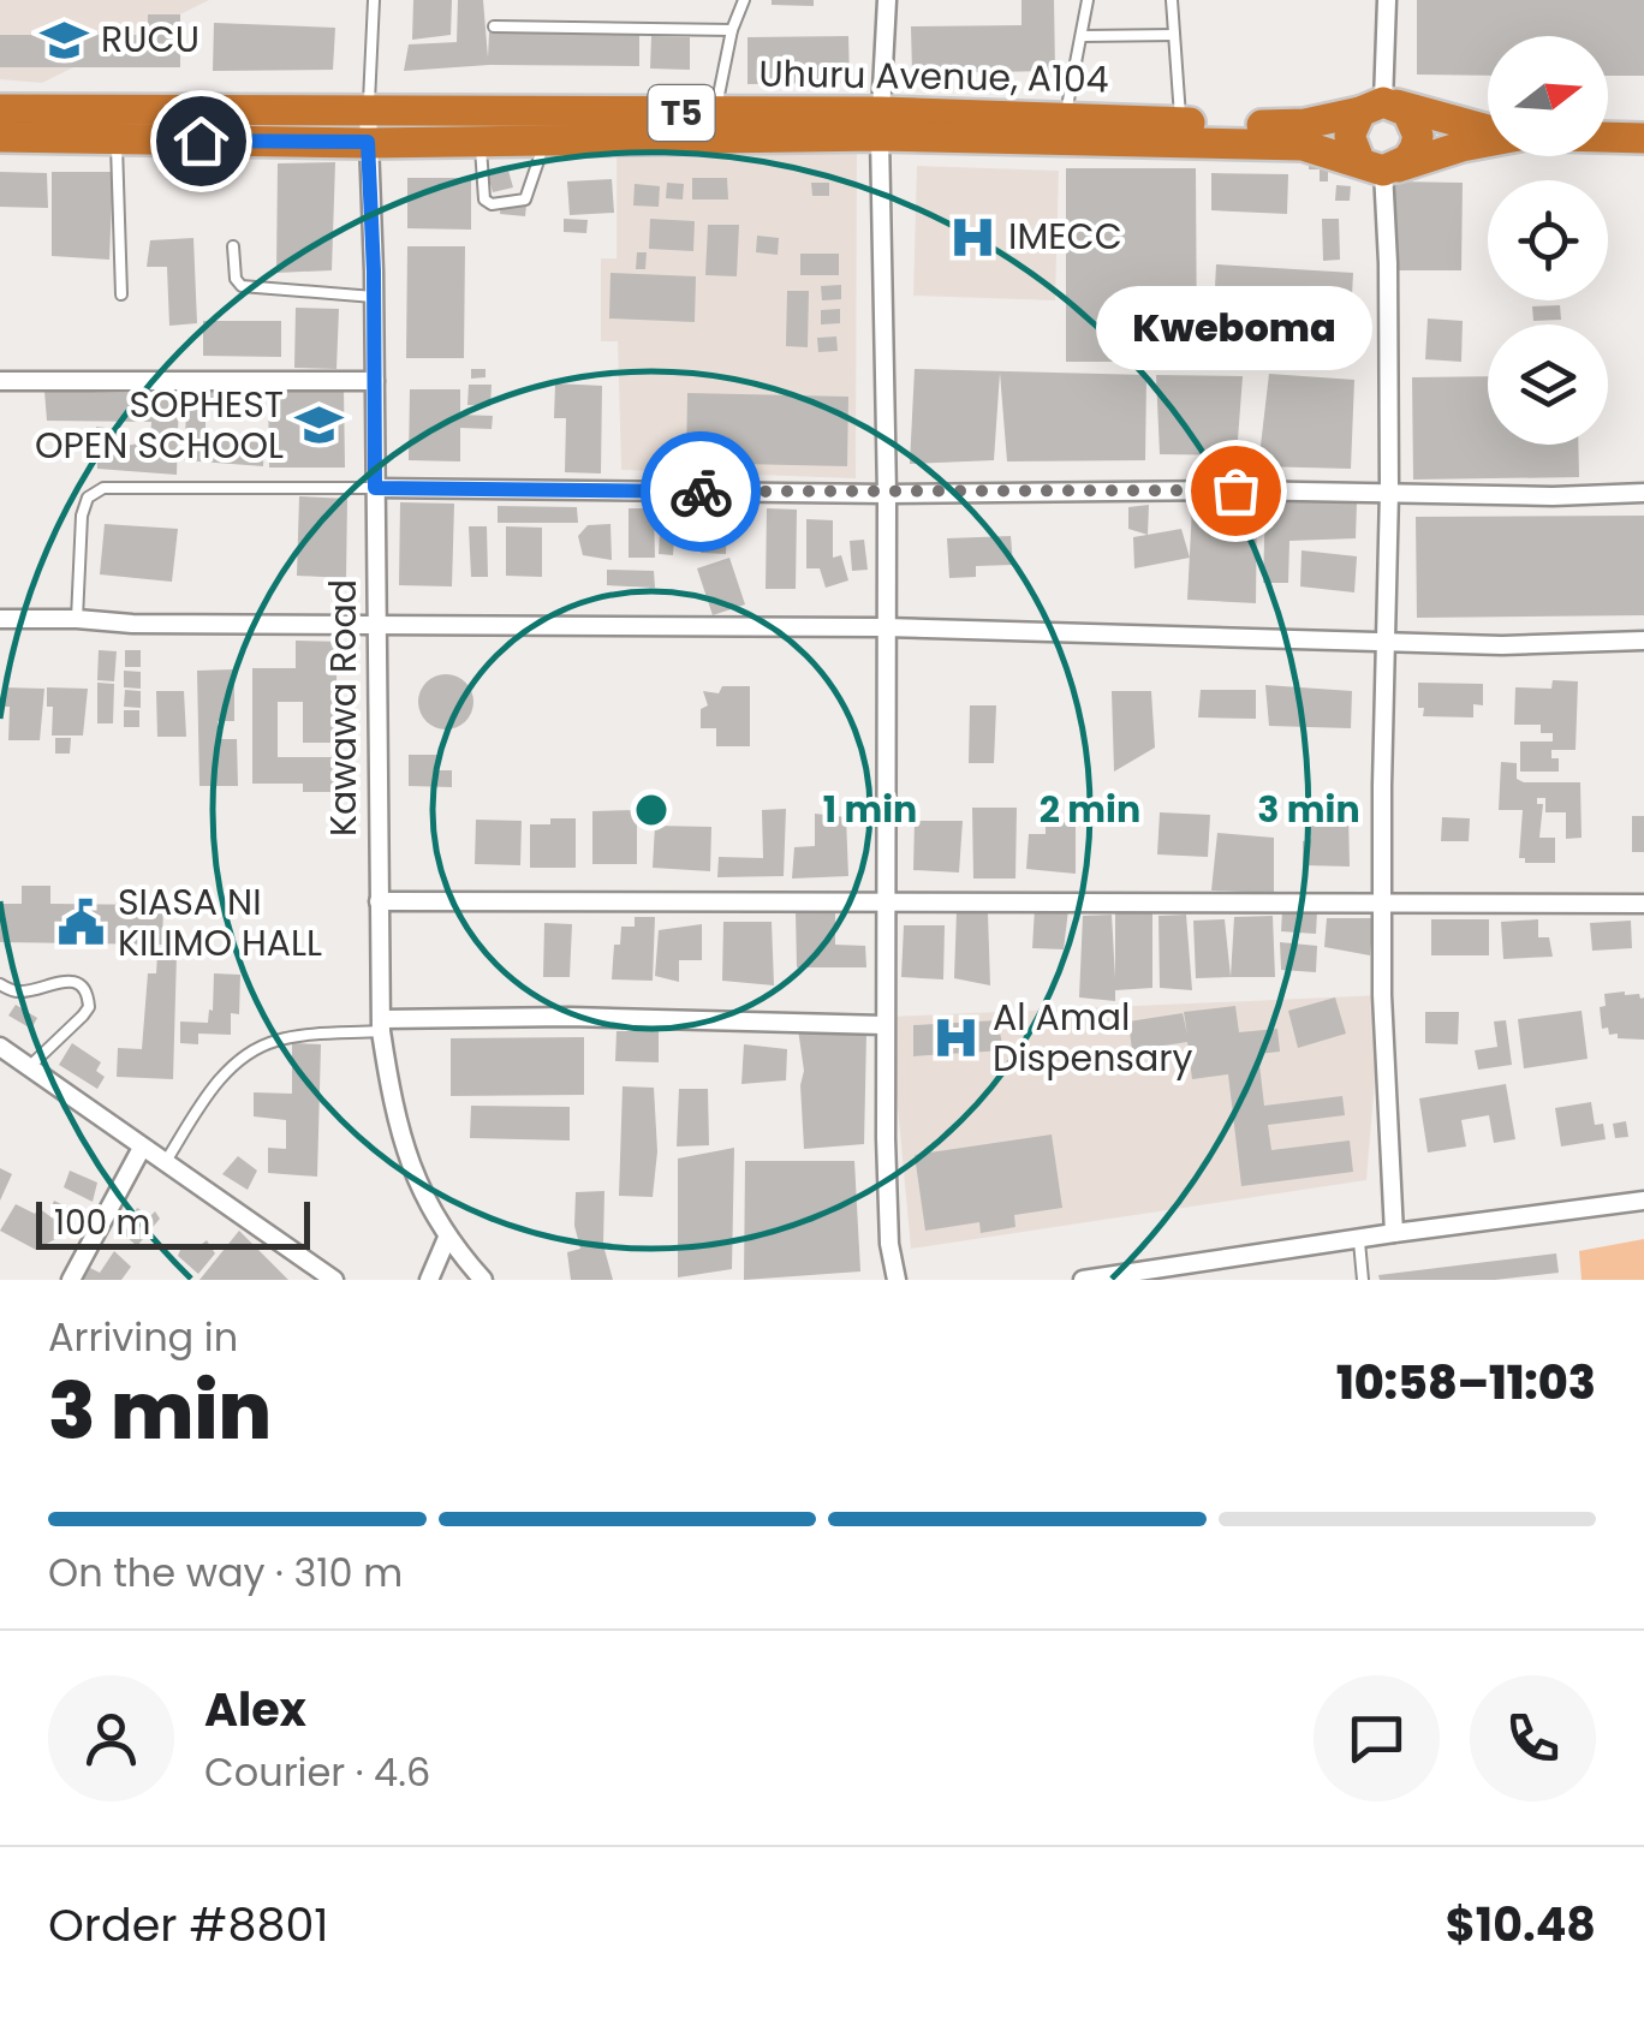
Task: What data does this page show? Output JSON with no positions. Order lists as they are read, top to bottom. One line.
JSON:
{"streets":{"highway":["Uhuru Avenue, A104","T5"],"street":["Kawawa Road"]},"crossings":[["Uhuru Avenue, A104","T5"],["Uhuru Avenue, A104","Kawawa Road"]],"places":{"school or university":["RUCU","SOPHEST OPEN SCHOOL"],"hospital":["IMECC","Al Amal Dispensary"],"other":["Kweboma"],"public building":["SIASA NI KILIMO HALL"]},"scale_bar":"100 m","north":"right","page":{"bubble":"Kweboma","scale":"100 m","heading":["3 min","Arriving in","10:58–11:03"],"panel":["Alex","Courier · 4.6","Order #8801","$10.48"],"bar":"On the way · 310 m"},"rings":["1 min","2 min","3 min"]}
